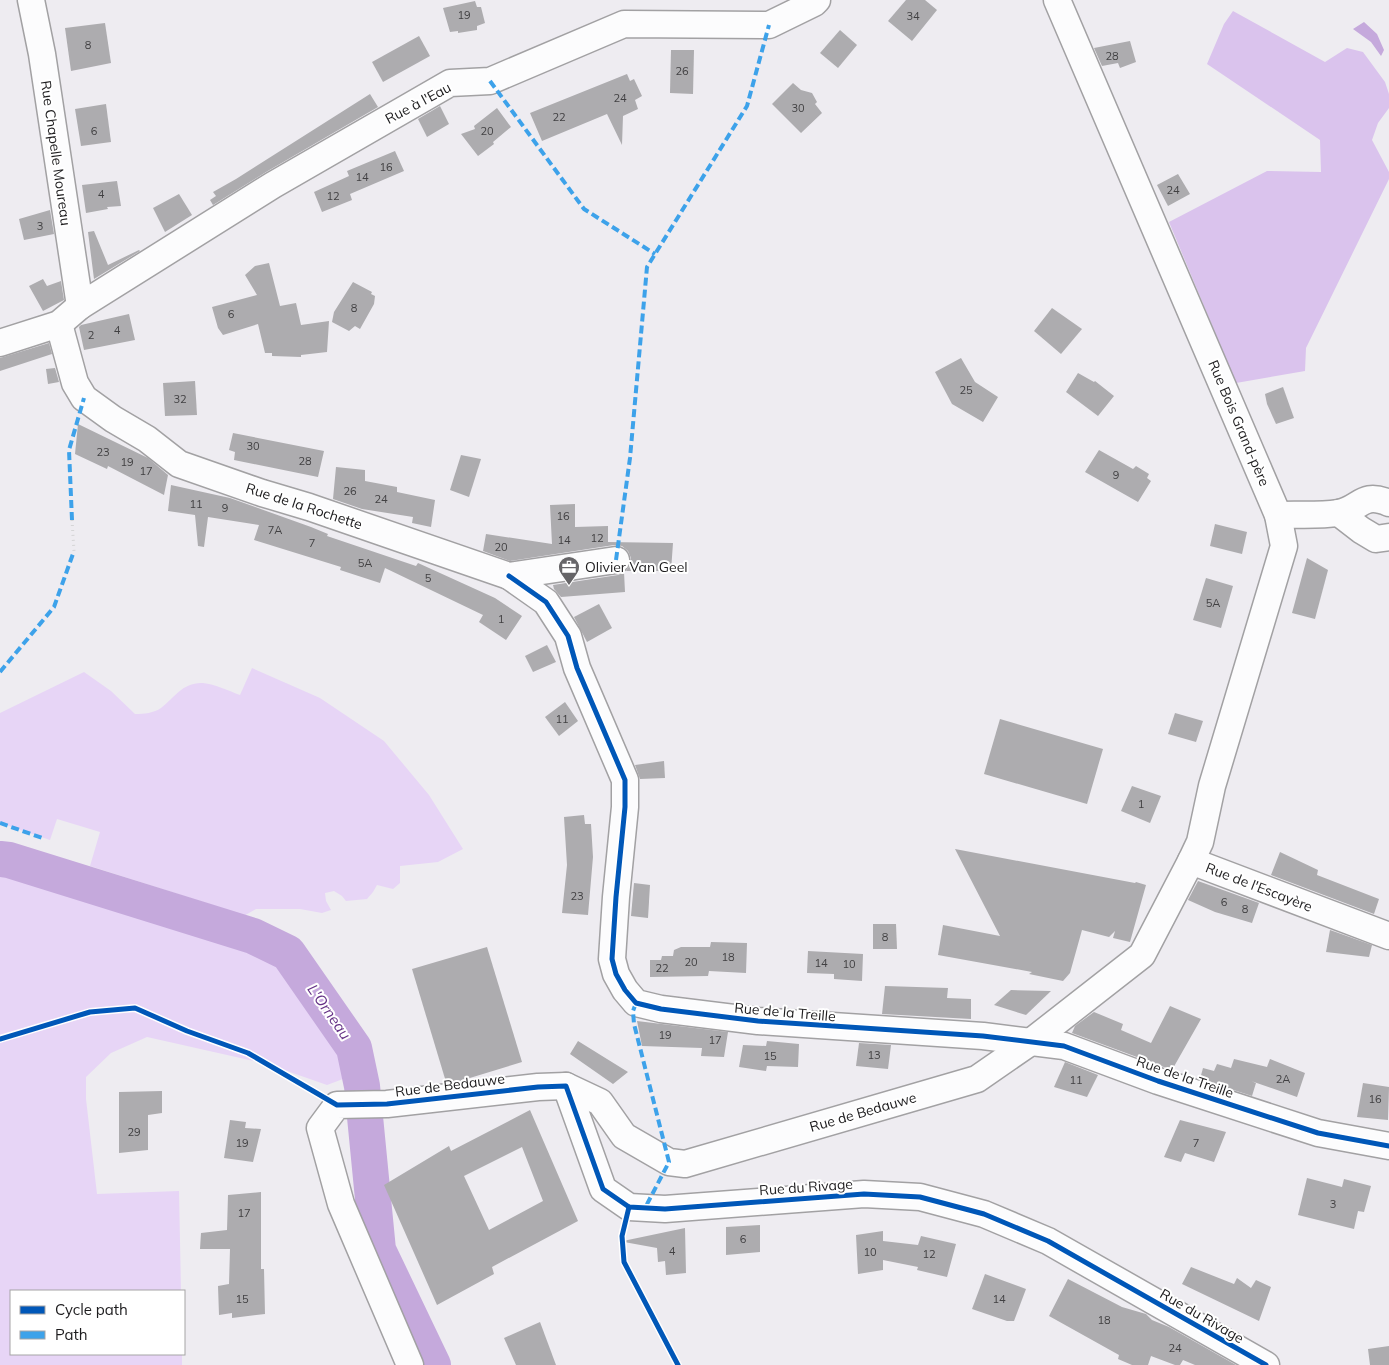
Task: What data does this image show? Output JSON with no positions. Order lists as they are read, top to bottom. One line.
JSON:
{"streets":{"street":["Rue à l'Eau","Rue Chapelle Moureau","Rue Bois Grand-père","Rue de la Rochette","Rue de l'Escayère","Rue de la Treille","Rue de Bedauwe","Rue du Rivage"]},"crossings":[["Rue à l'Eau","Rue Chapelle Moureau"],["Rue à l'Eau","Rue de la Rochette"],["Rue Bois Grand-père","Rue de l'Escayère"],["Rue de la Rochette","Rue de la Treille"],["Rue de l'Escayère","Rue de la Treille"],["Rue de l'Escayère","Rue de Bedauwe"],["Rue de la Treille","Rue de Bedauwe"]],"water":["L'Orneau"],"places":{"office":["Olivier Van Geel"]},"house_numbers":["19","34","8","28","26","24","30","22","6","20","16","14","24","4","12","3","8","6","4","2","25","32","30","23","28","19","17","9","26","24","11","9","16","7A","12","14","7","20","5A","5","5A","1","11","1","23","6","8","8","18","20","14","10","22","19","17","13","15","2A","11","16","29","19","7","3","17","6","4","10","12","15","14","18","24"],"legend":["Cycle path","Path"]}
